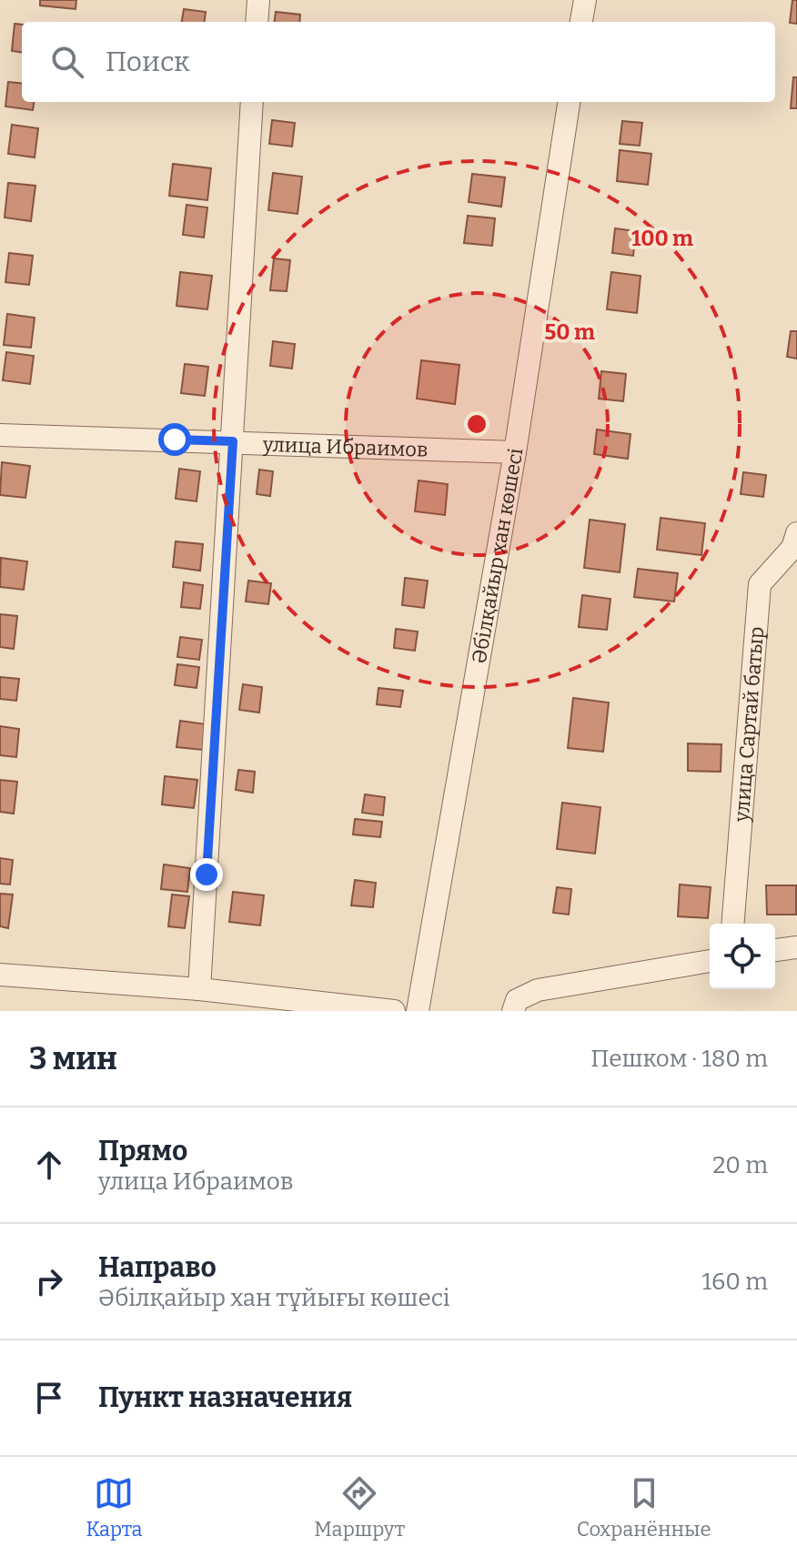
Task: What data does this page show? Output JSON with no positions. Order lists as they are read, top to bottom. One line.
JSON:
{"streets":{"street":["улица Ибраимов","Әбілқайыр хан көшесі","улица Сартай батыр"]},"crossings":[["улица Ибраимов","Әбілқайыр хан көшесі"]],"page":{"search":"Поиск","heading":["3 мин","Пешком · 180 m"],"list":[["Прямо","улица Ибраимов","20 m"],["Направо","Әбілқайыр хан тұйығы көшесі","160 m"],"Пункт назначения"],"nav":["Карта","Маршрут","Сохранённые"]},"rings":["100 m","50 m"]}
